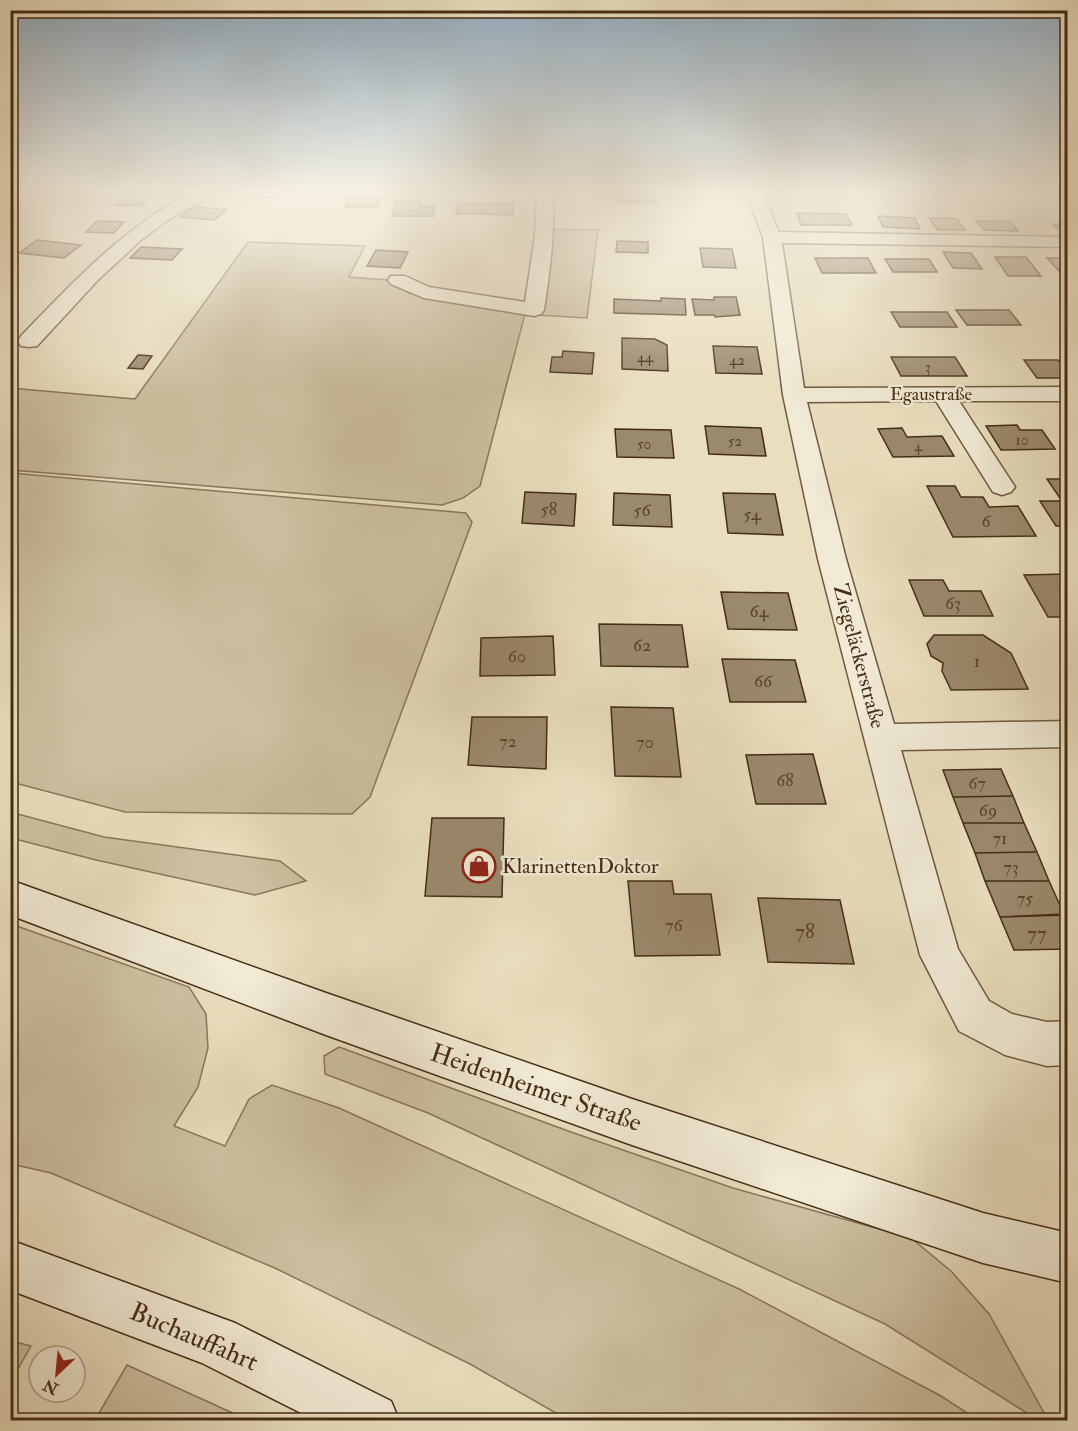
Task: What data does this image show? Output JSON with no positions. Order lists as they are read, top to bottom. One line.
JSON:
{"streets":{"street":["Egaustraße","Ziegeläckerstraße","Heidenheimer Straße","Buchauffahrt"]},"crossings":[["Egaustraße","Ziegeläckerstraße"]],"places":{"shop":["KlarinettenDoktor"]},"house_numbers":["44","42","3","10","52","50","4","58","56","54","6","63","64","62","60","1","66","72","70","68","67","69","71","73","75","76","78","77"],"north":"bottom left"}
